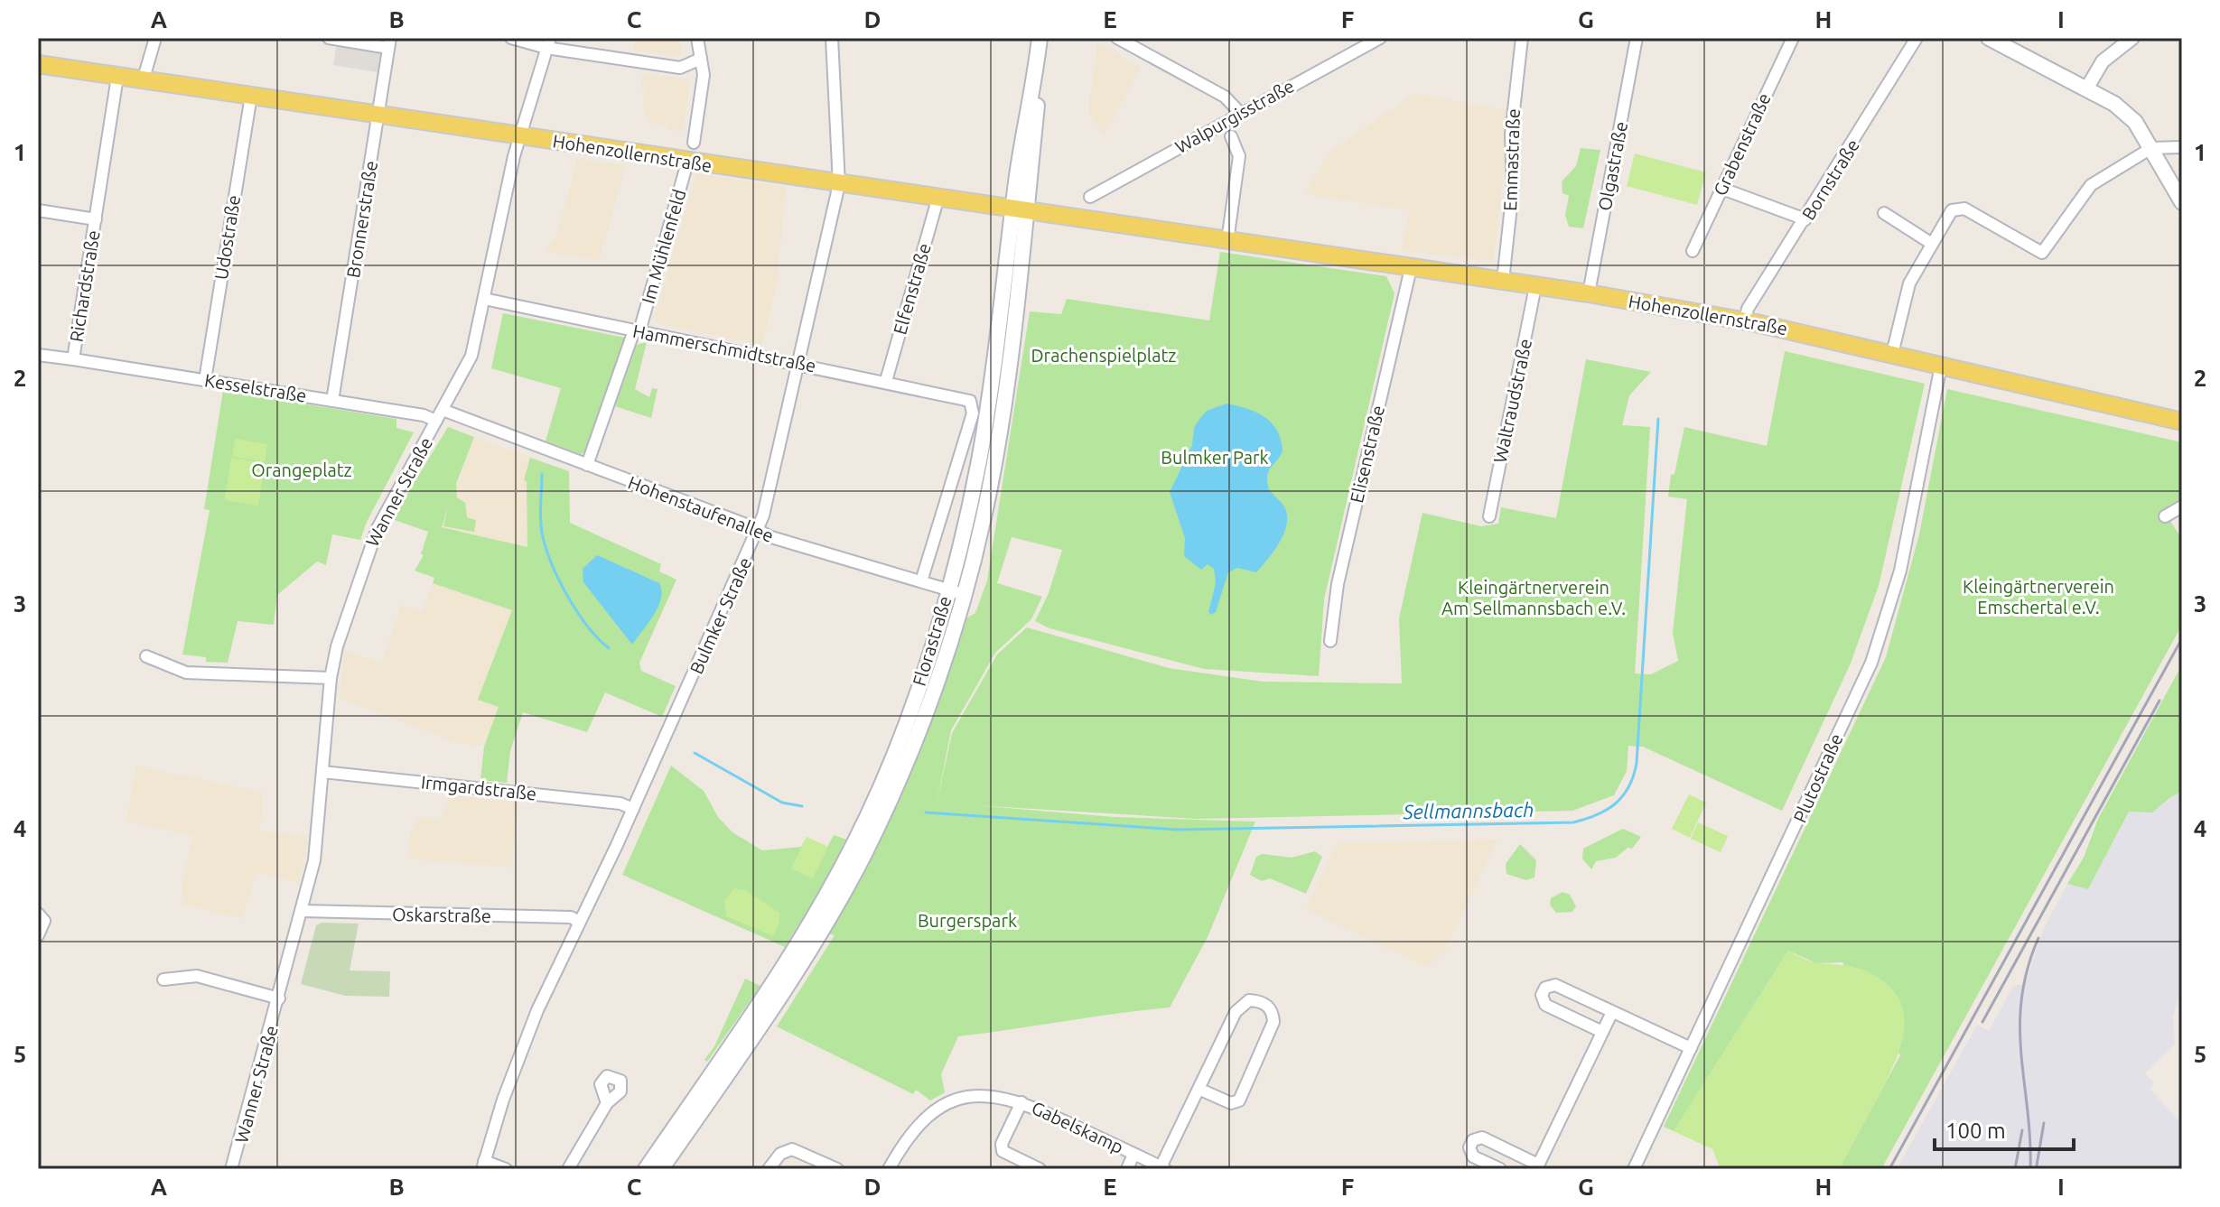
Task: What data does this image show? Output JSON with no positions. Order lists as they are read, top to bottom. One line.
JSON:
{"streets":{"main road":["Hohenzollernstraße","Florastraße"],"street":["Walpurgisstraße","Grabenstraße","Emmastraße","Olgastraße","Bornstraße","Bronnerstraße","Udostraße","Im Mühlenfeld","Richardstraße","Elfenstraße","Hammerschmidtstraße","Kesselstraße","Waltraudstraße","Elisenstraße","Wanner Straße","Hohenstaufenallee","Bulmker Straße","Plutostraße","Irmgardstraße","Oskarstraße","Gabelskamp"]},"crossings":[["Hohenzollernstraße","Emmastraße"],["Hohenzollernstraße","Olgastraße"],["Hohenzollernstraße","Bornstraße"],["Hohenzollernstraße","Bronnerstraße"],["Hohenzollernstraße","Udostraße"],["Hohenzollernstraße","Im Mühlenfeld"],["Hohenzollernstraße","Richardstraße"],["Hohenzollernstraße","Elfenstraße"],["Hohenzollernstraße","Waltraudstraße"],["Hohenzollernstraße","Elisenstraße"],["Hohenzollernstraße","Wanner Straße"],["Hohenzollernstraße","Bulmker Straße"],["Hohenzollernstraße","Florastraße"],["Hohenzollernstraße","Plutostraße"],["Bronnerstraße","Kesselstraße"],["Udostraße","Kesselstraße"],["Im Mühlenfeld","Hammerschmidtstraße"],["Im Mühlenfeld","Hohenstaufenallee"],["Richardstraße","Kesselstraße"],["Elfenstraße","Hammerschmidtstraße"],["Hammerschmidtstraße","Wanner Straße"],["Hammerschmidtstraße","Bulmker Straße"],["Hammerschmidtstraße","Florastraße"],["Kesselstraße","Wanner Straße"],["Kesselstraße","Hohenstaufenallee"],["Wanner Straße","Hohenstaufenallee"],["Wanner Straße","Irmgardstraße"],["Wanner Straße","Oskarstraße"],["Hohenstaufenallee","Bulmker Straße"],["Hohenstaufenallee","Florastraße"],["Bulmker Straße","Irmgardstraße"],["Bulmker Straße","Oskarstraße"]],"water":["Sellmannsbach"],"parks":["Drachenspielplatz","Bulmker Park","Orangeplatz","Kleingärtnerverein Emschertal e.V.","Kleingärtnerverein Am Sellmannsbach e.V.","Burgerspark"],"scale_bar":"100 m","grid":{"columns":["A","B","C","D","E","F","G","H","I"],"rows":["1","2","3","4","5"]}}
